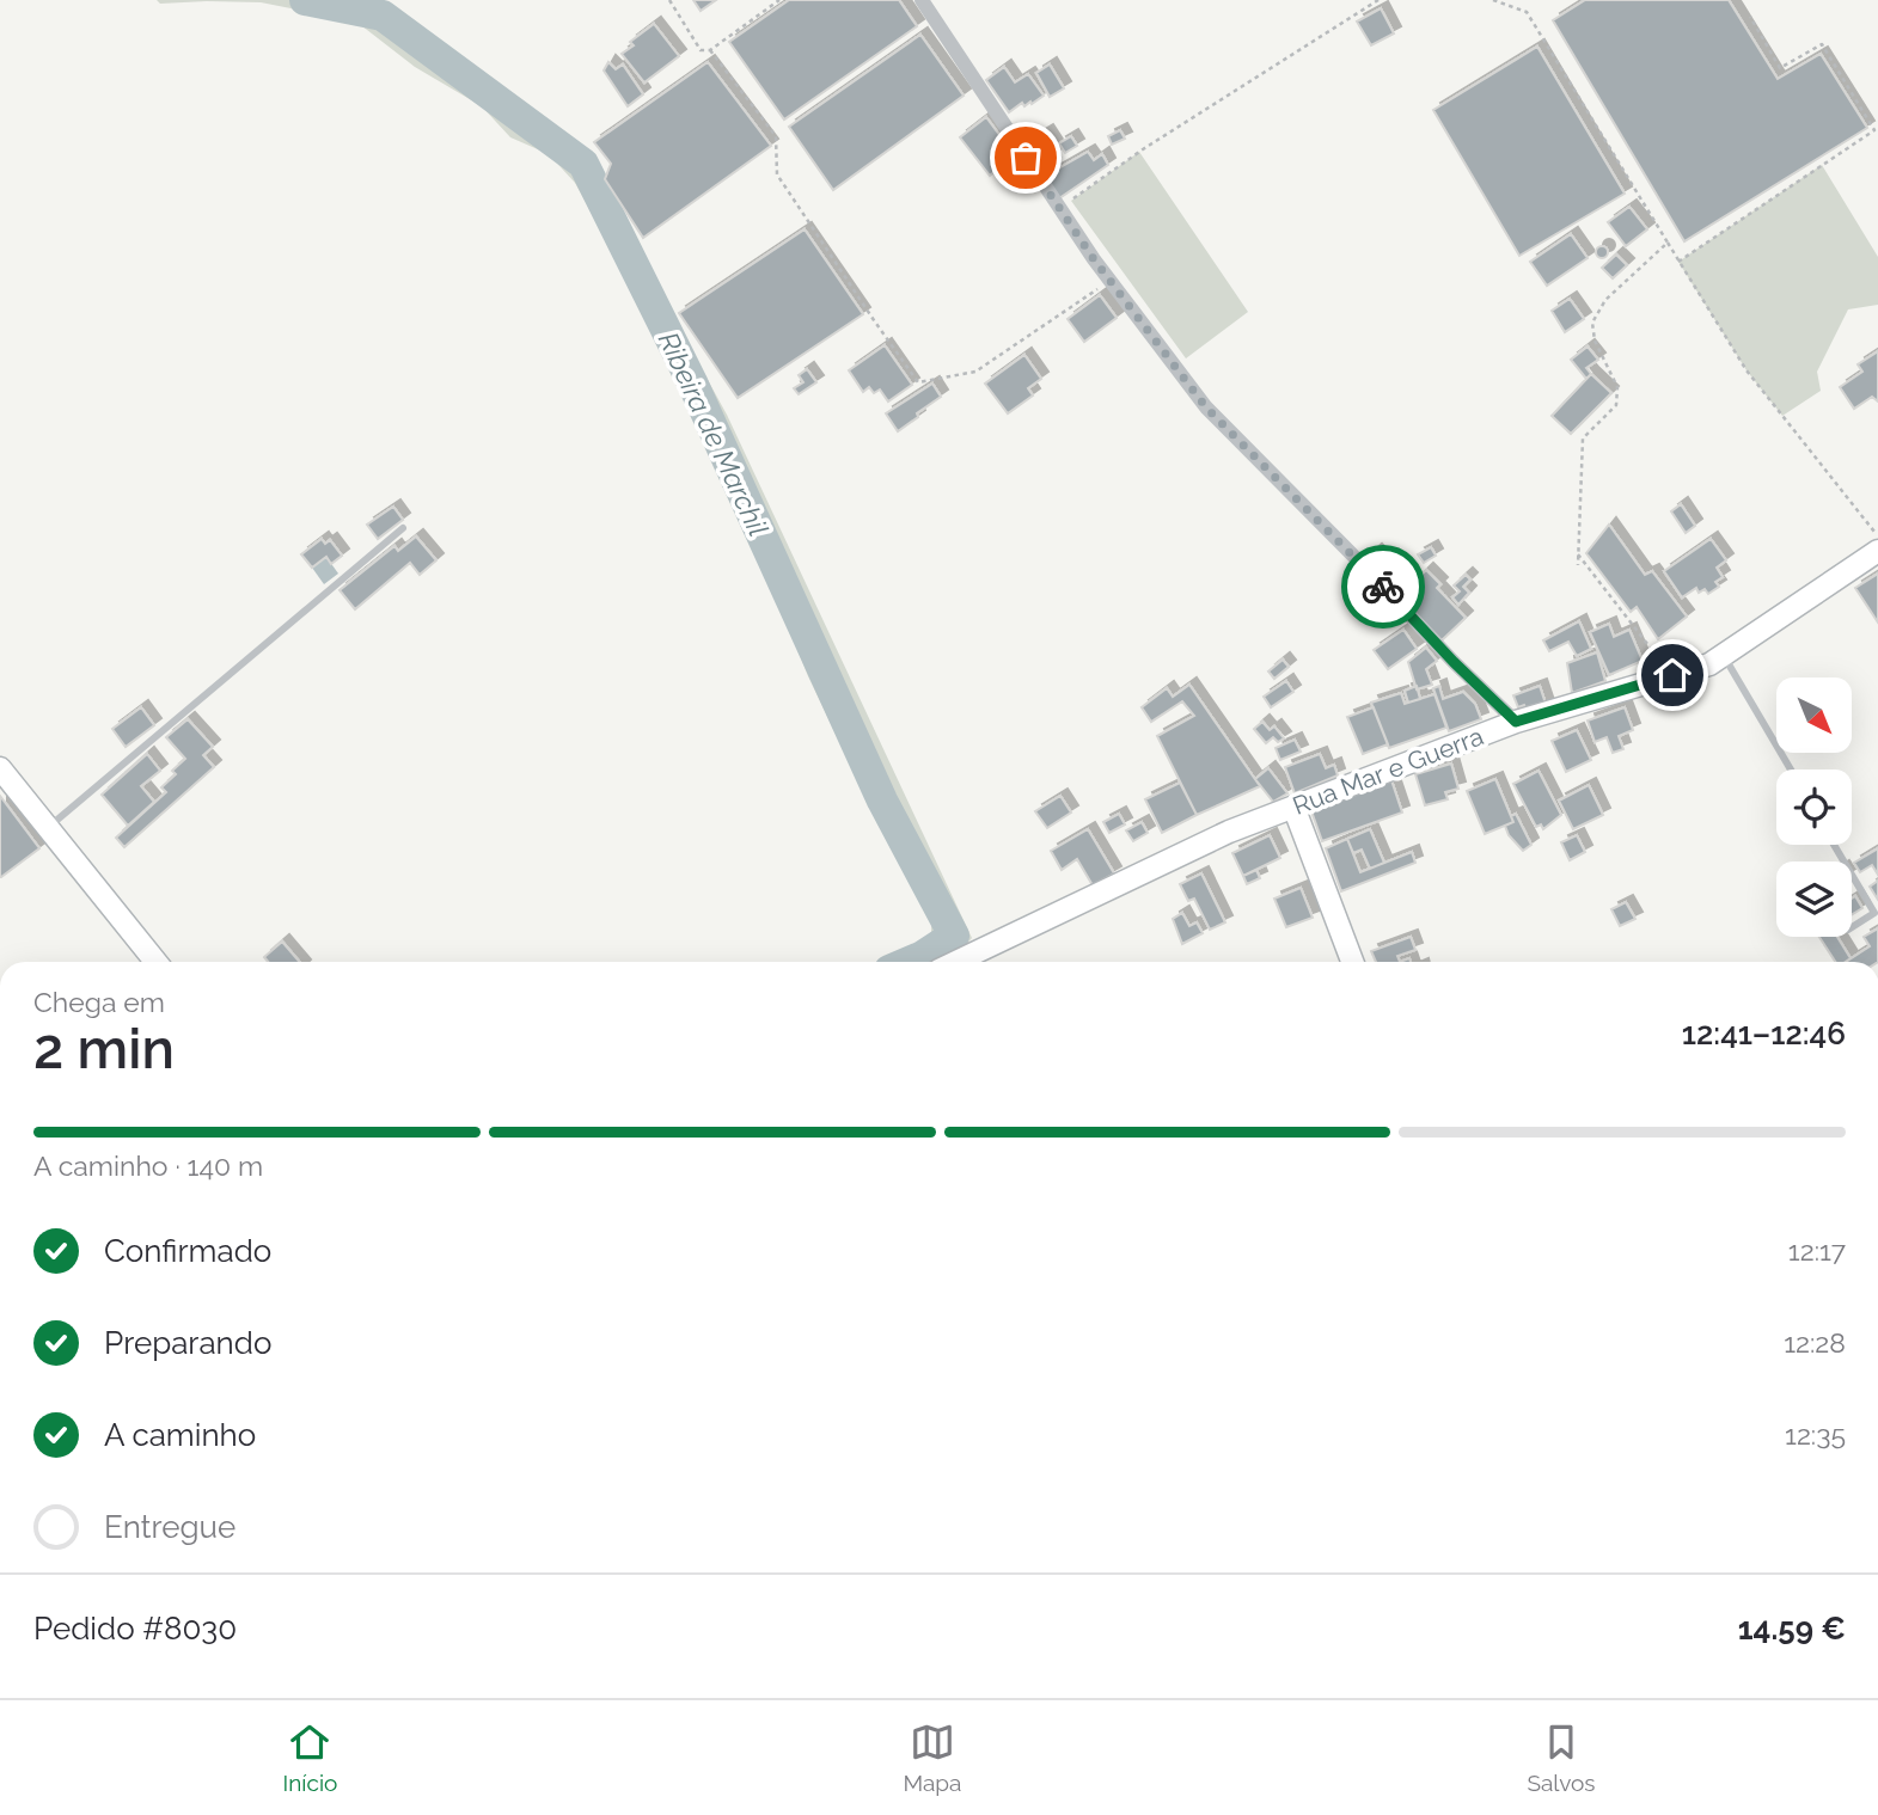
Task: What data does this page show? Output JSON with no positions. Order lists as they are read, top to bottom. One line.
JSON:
{"streets":{"street":["Rua Mar e Guerra"]},"water":["Ribeira de Marchil"],"north":"bottom right","page":{"heading":["2 min","Chega em","12:41–12:46"],"panel":["Pedido #8030","14.59 €"],"bar":"A caminho · 140 m","list":[["Confirmado","12:17"],["Preparando","12:28"],["A caminho","12:35"],"Entregue"],"tabs":["Início","Mapa","Salvos"]}}
